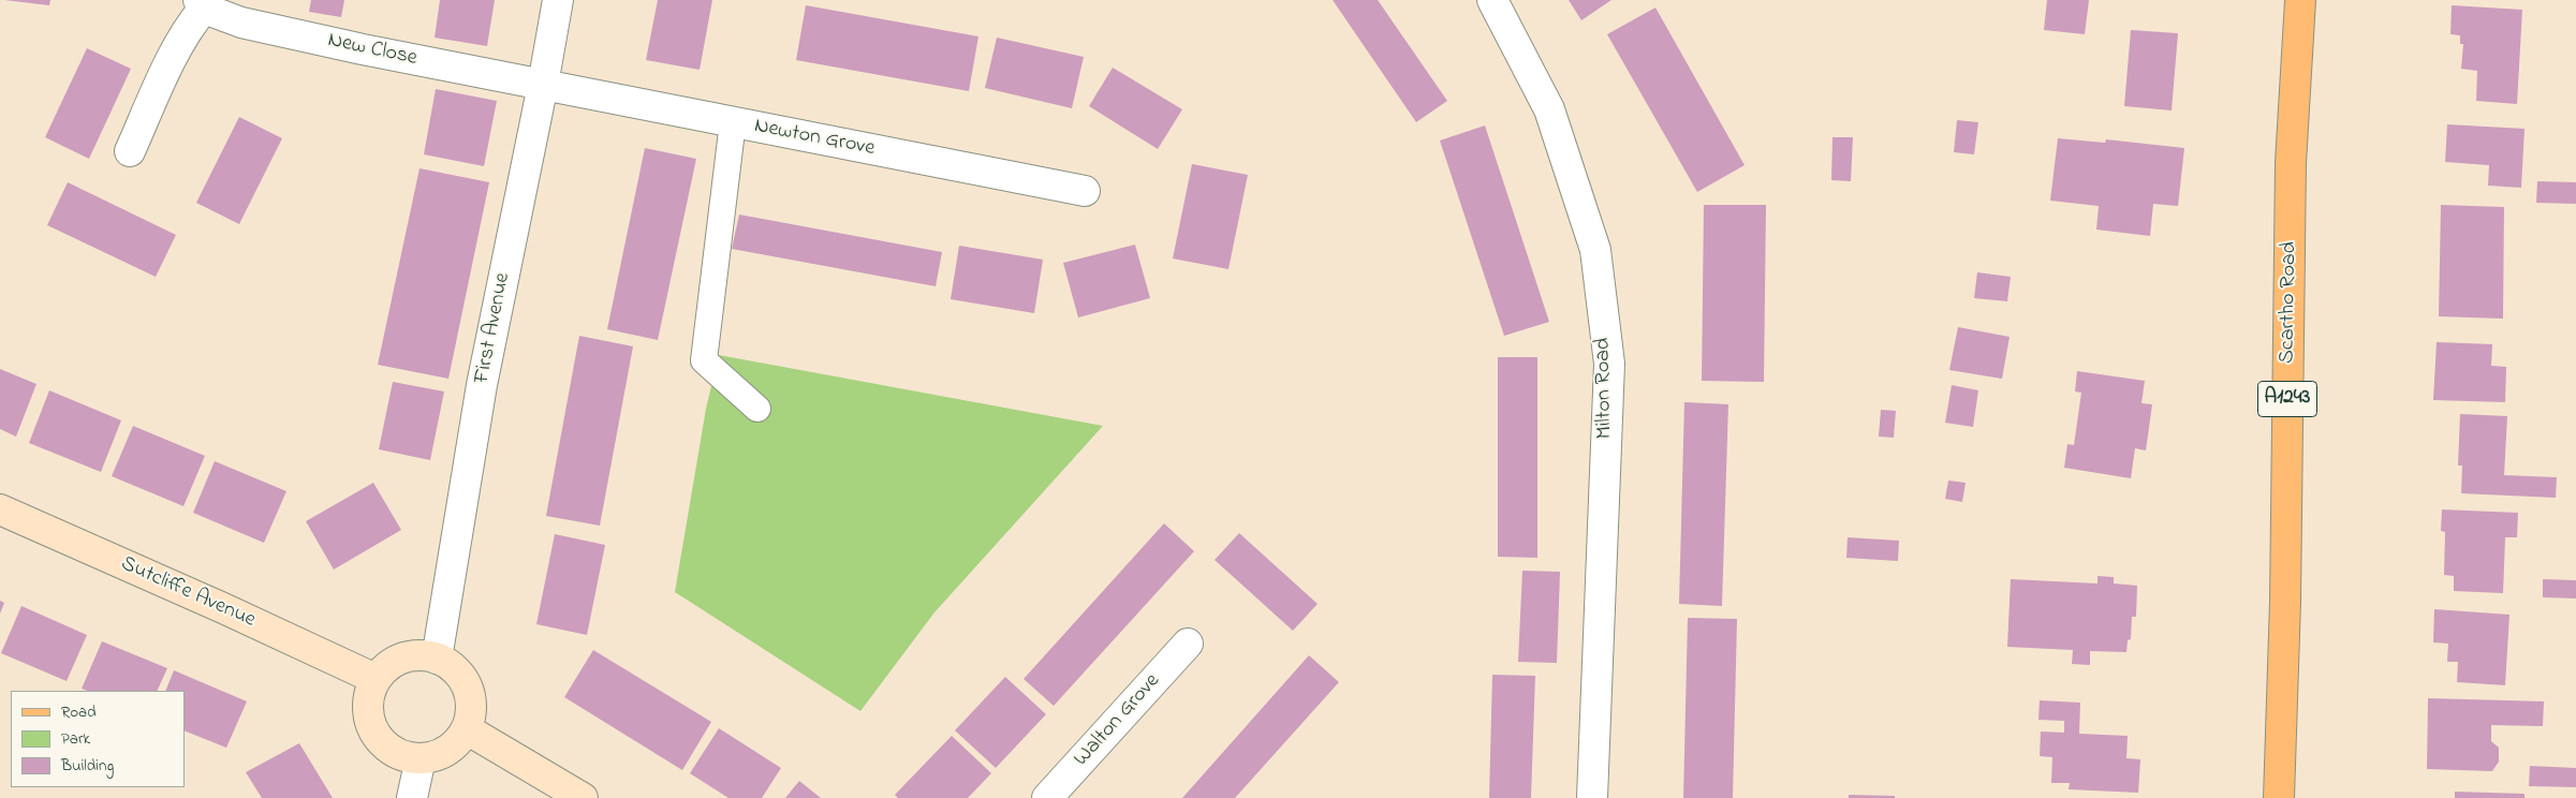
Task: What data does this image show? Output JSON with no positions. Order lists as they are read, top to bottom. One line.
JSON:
{"streets":{"main road":["Scartho Road","A1243"],"street":["New Close","Newton Grove","First Avenue","Milton Road","Sutcliffe Avenue","Walton Grove"]},"crossings":[["New Close","Newton Grove"],["New Close","First Avenue"],["Newton Grove","First Avenue"],["First Avenue","Sutcliffe Avenue"]],"legend":["Road","Park","Building"]}
